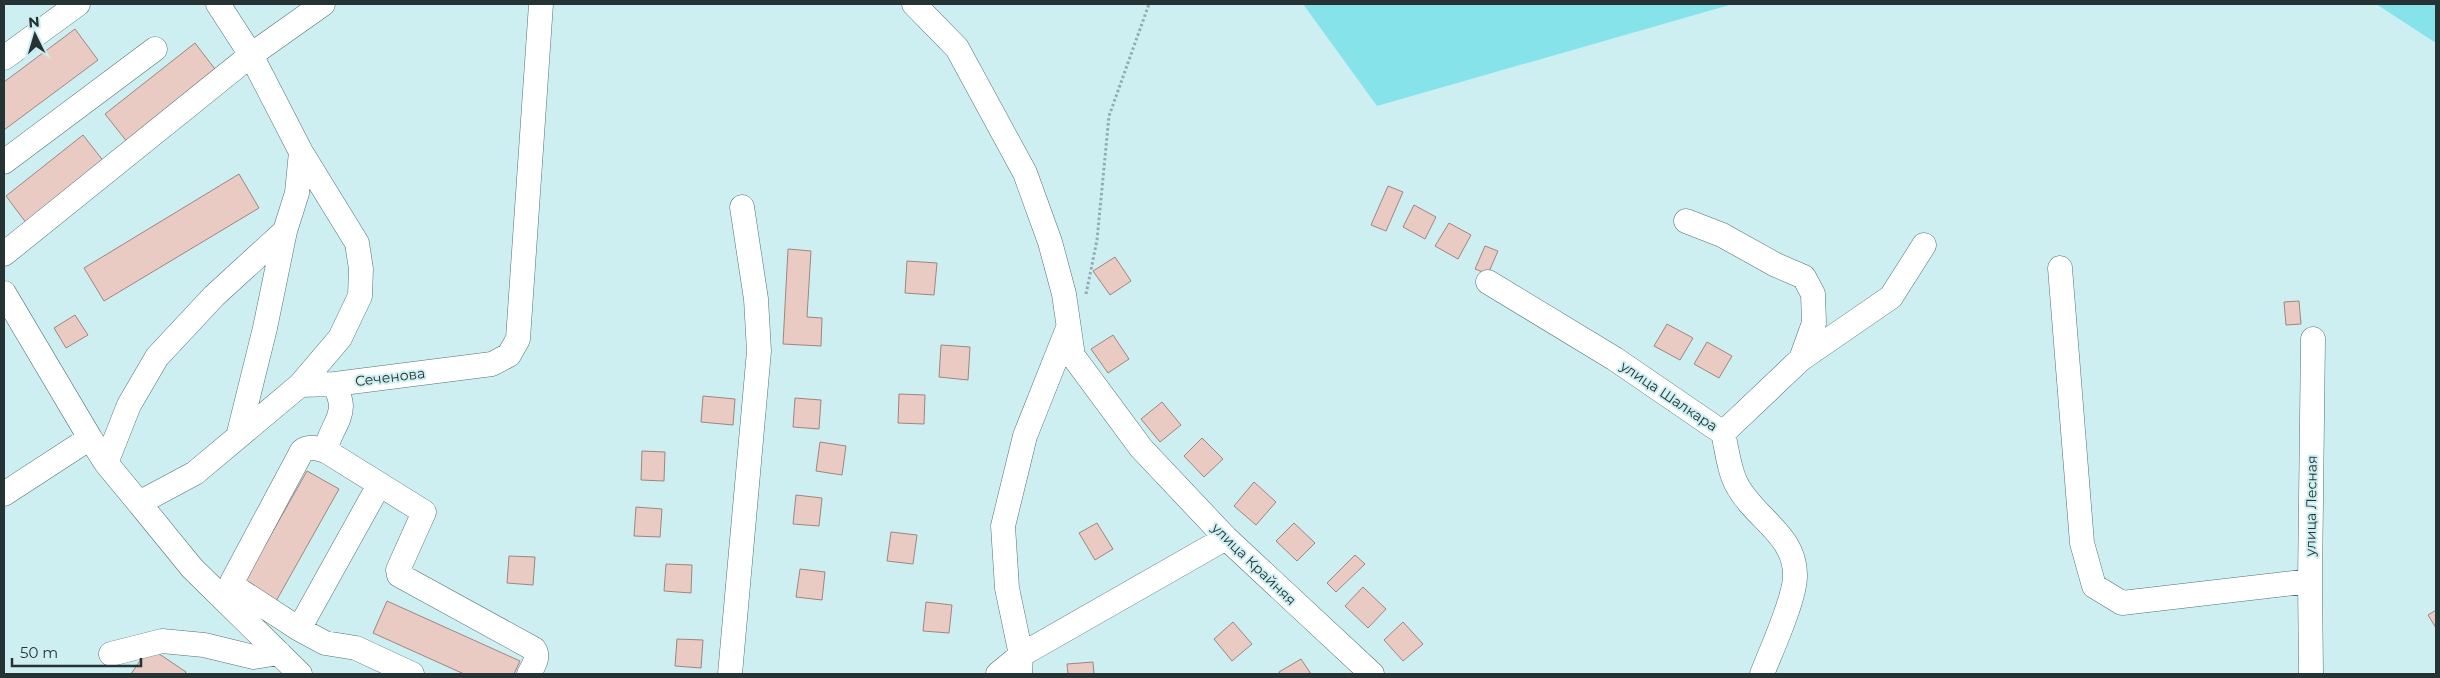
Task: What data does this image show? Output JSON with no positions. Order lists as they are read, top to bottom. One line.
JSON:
{"streets":{"street":["Сеченова","улица Шалкара","улица Лесная","улица Крайняя"]},"scale_bar":"50 m","north":"top"}
